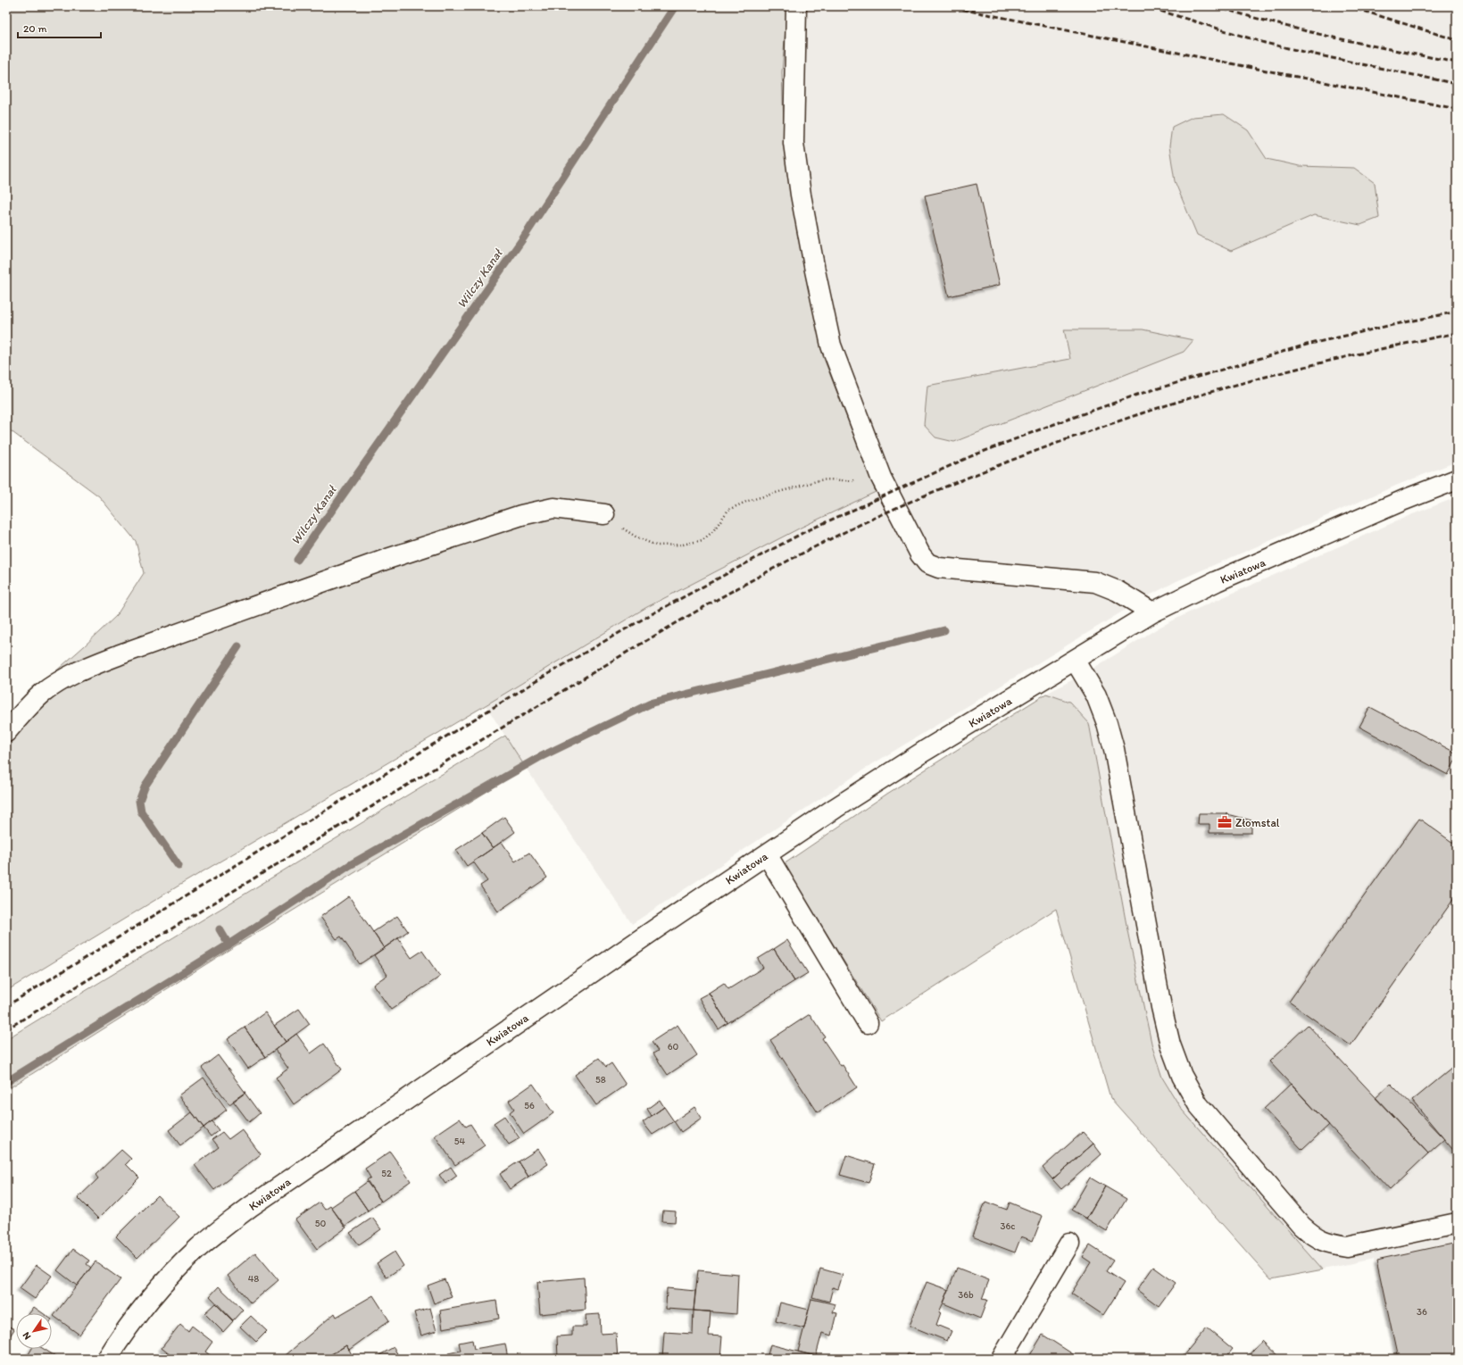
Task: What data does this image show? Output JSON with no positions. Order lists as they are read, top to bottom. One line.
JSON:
{"streets":{"street":["Kwiatowa"]},"water":["Wilczy Kanał"],"places":{"office":["Złomstal"]},"house_numbers":["60","58","56","54","52","50","36c","48","36b","36"],"scale_bar":"20 m","north":"bottom left"}
